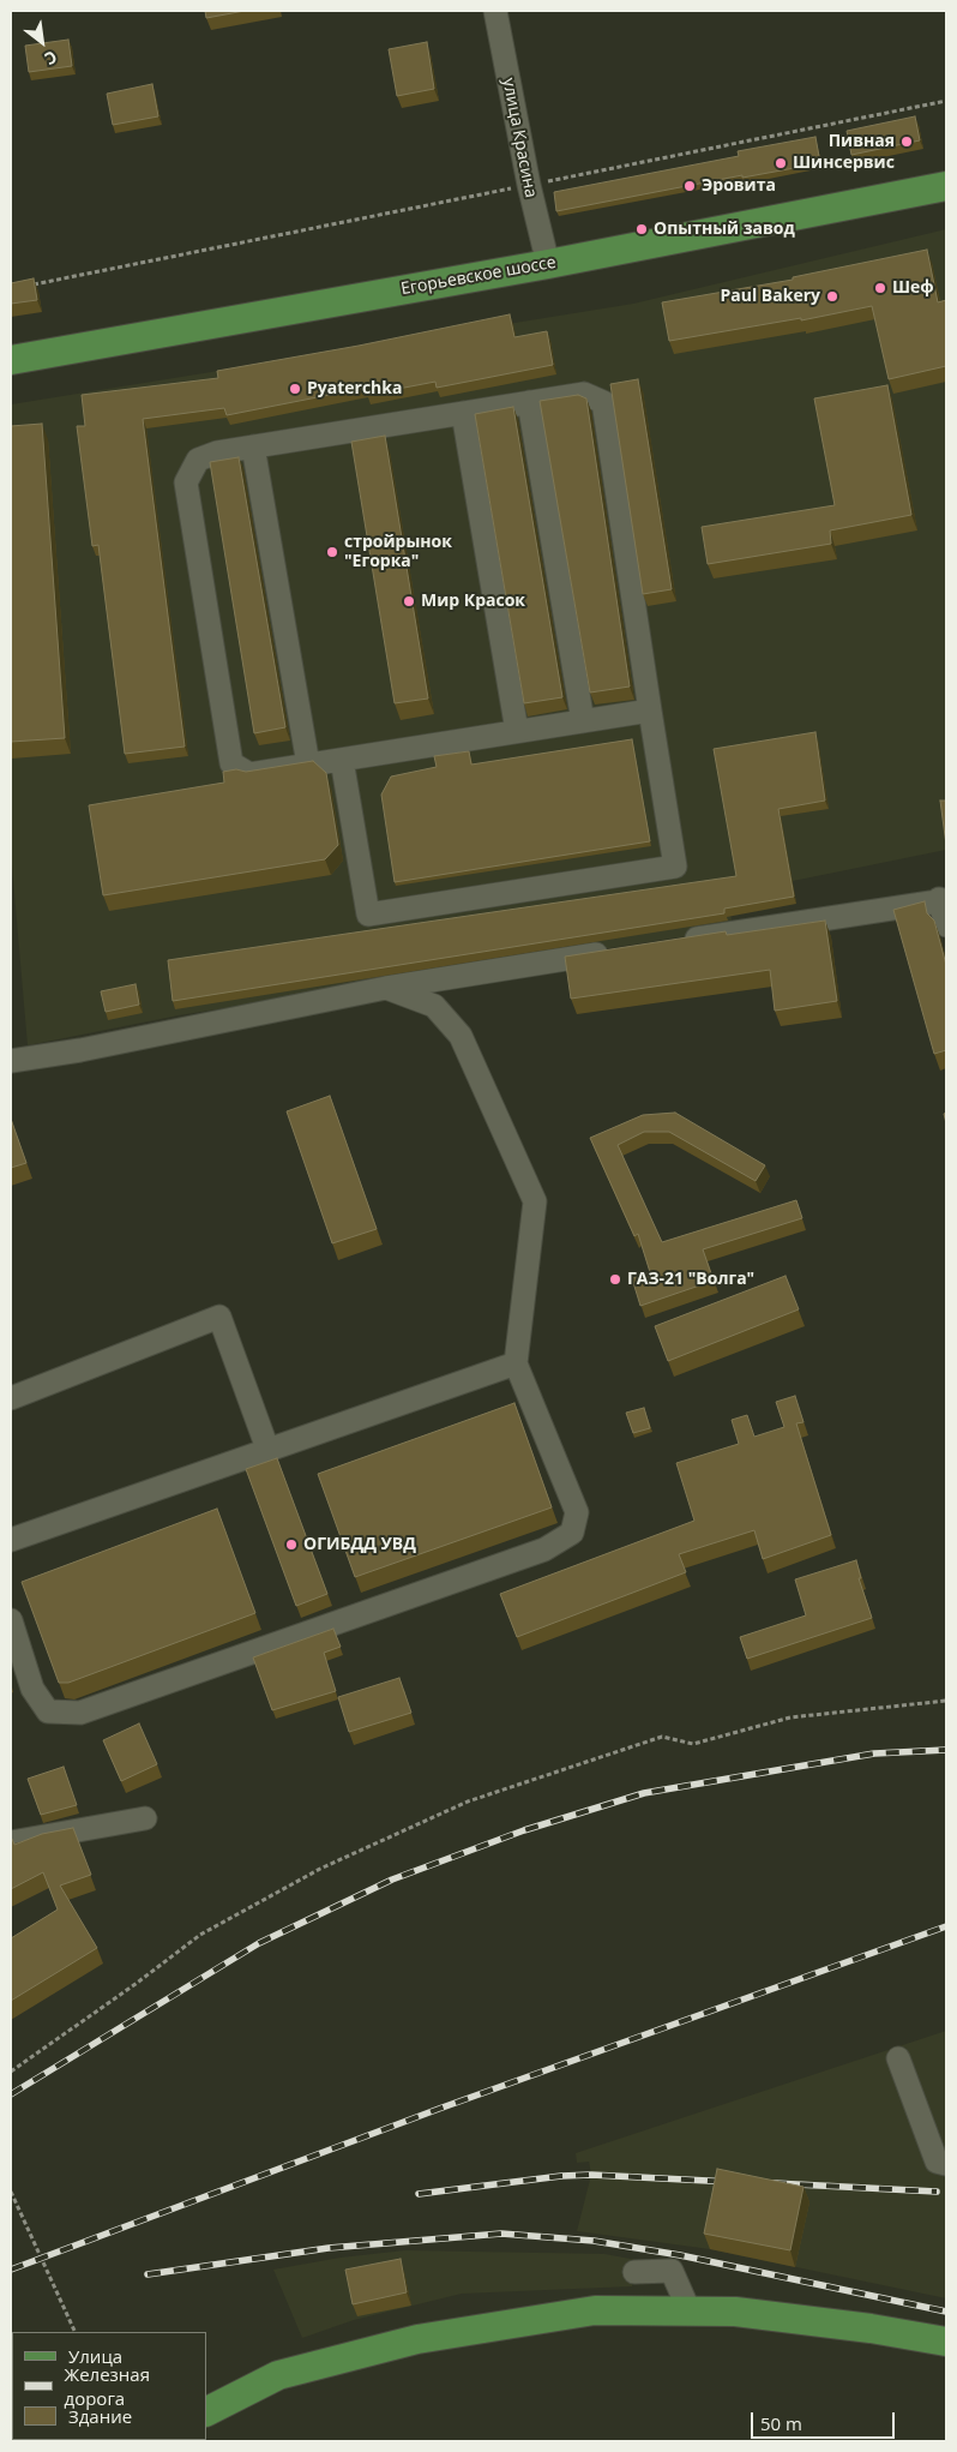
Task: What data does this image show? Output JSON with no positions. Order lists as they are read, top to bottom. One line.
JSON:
{"streets":{"main road":["Егорьевское шоссе"],"lane":["улица Красина"]},"crossings":[["улица Красина","Егорьевское шоссе"]],"places":["Пивная","Шинсервис","Эровита","Опытный завод","Шеф","Paul Bakery","Pyaterchka","стройрынок \"Егорка\"","Мир Красок","ГАЗ-21 \"Волга\"","ОГИБДД УВД"],"legend":["Улица","Железная дорога","Здание"],"scale_bar":"50 m","north":"bottom right"}
